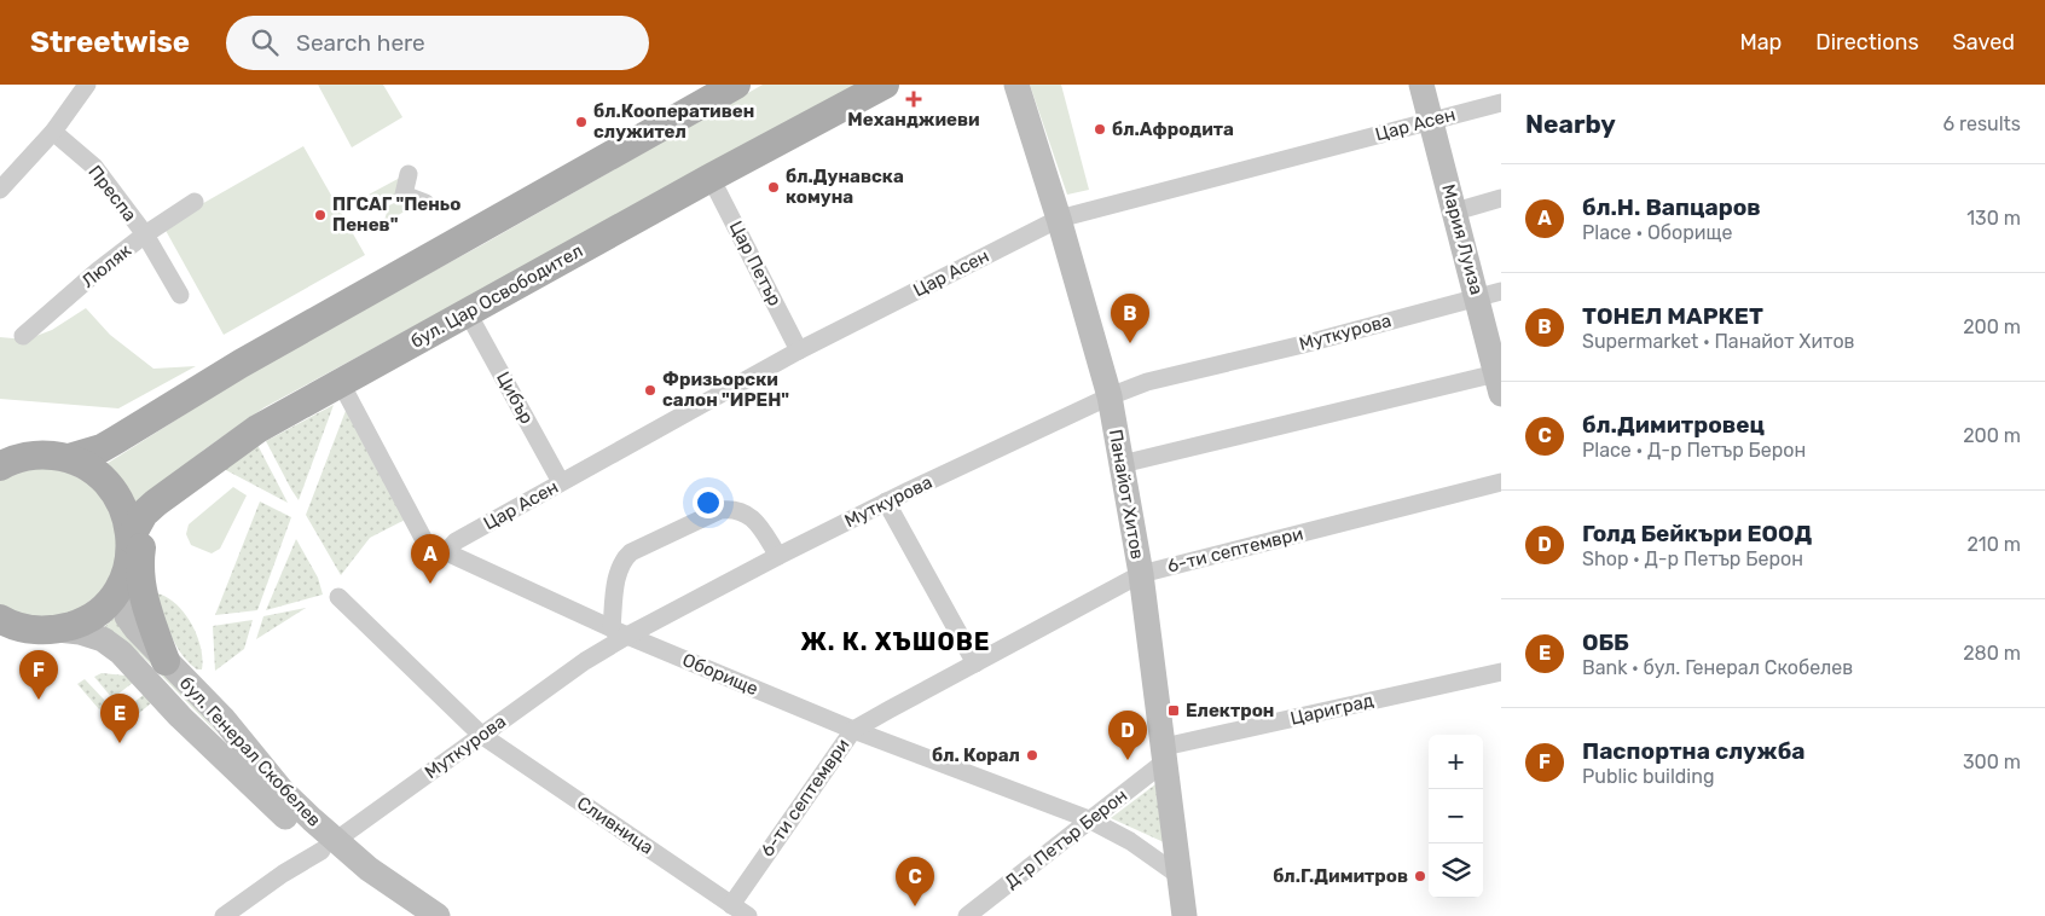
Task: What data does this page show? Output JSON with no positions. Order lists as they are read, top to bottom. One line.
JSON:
{"streets":{"main road":["бул. Цар Освободител"],"street":["Цар Асен","Преспа","Мария Луиза","Цар Петър","Люляк","Муткурова","Цибър","Панайот Хитов","6-ти септември","Оборище","Цариград","бул. Генерал Скобелев","Сливница","Д-р Петър Берон"]},"crossings":[["Цар Асен","Мария Луиза"],["Цар Асен","Цар Петър"],["Цар Асен","Цибър"],["Цар Асен","Панайот Хитов"],["Цар Асен","Оборище"],["Преспа","Люляк"],["Мария Луиза","Муткурова"],["Цар Петър","бул. Цар Освободител"],["бул. Цар Освободител","Цибър"],["бул. Цар Освободител","Оборище"],["бул. Цар Освободител","бул. Генерал Скобелев"],["Муткурова","Панайот Хитов"],["Муткурова","Оборище"],["Муткурова","бул. Генерал Скобелев"],["Муткурова","Сливница"],["Панайот Хитов","6-ти септември"],["Панайот Хитов","Оборище"],["Панайот Хитов","Цариград"],["Панайот Хитов","Д-р Петър Берон"],["6-ти септември","Оборище"],["6-ти септември","Сливница"],["Оборище","Д-р Петър Берон"],["Цариград","Д-р Петър Берон"]],"districts":["Ж. К. ХЪШОВЕ"],"places":{"health":["Механджиеви"],"other":["бл.Кооперативен служител","бл.Афродита","бл.Дунавска комуна","ПГСАГ \"Пеньо Пенев\"","Фризьорски салон \"ИРЕН\"","бл. Корал","бл.Г.Димитров"],"transit":["Електрон"]},"page":{"header":"Streetwise","search":"Search here","nav":["Map","Directions","Saved"],"heading":["Nearby","6 results"],"list":[{"mark":"A","name":"бл.Н. Вапцаров","note":"Place · Оборище","value":"130 m"},{"mark":"B","name":"ТОНЕЛ МАРКЕТ","note":"Supermarket · Панайот Хитов","value":"200 m"},{"mark":"C","name":"бл.Димитровец","note":"Place · Д-р Петър Берон","value":"200 m"},{"mark":"D","name":"Голд Бейкъри ЕООД","note":"Shop · Д-р Петър Берон","value":"210 m"},{"mark":"E","name":"ОББ","note":"Bank · бул. Генерал Скобелев","value":"280 m"},{"mark":"F","name":"Паспортна служба","note":"Public building","value":"300 m"}],"pins":["B","A","F","E","D","C"],"map_buttons":["+","−"]}}
